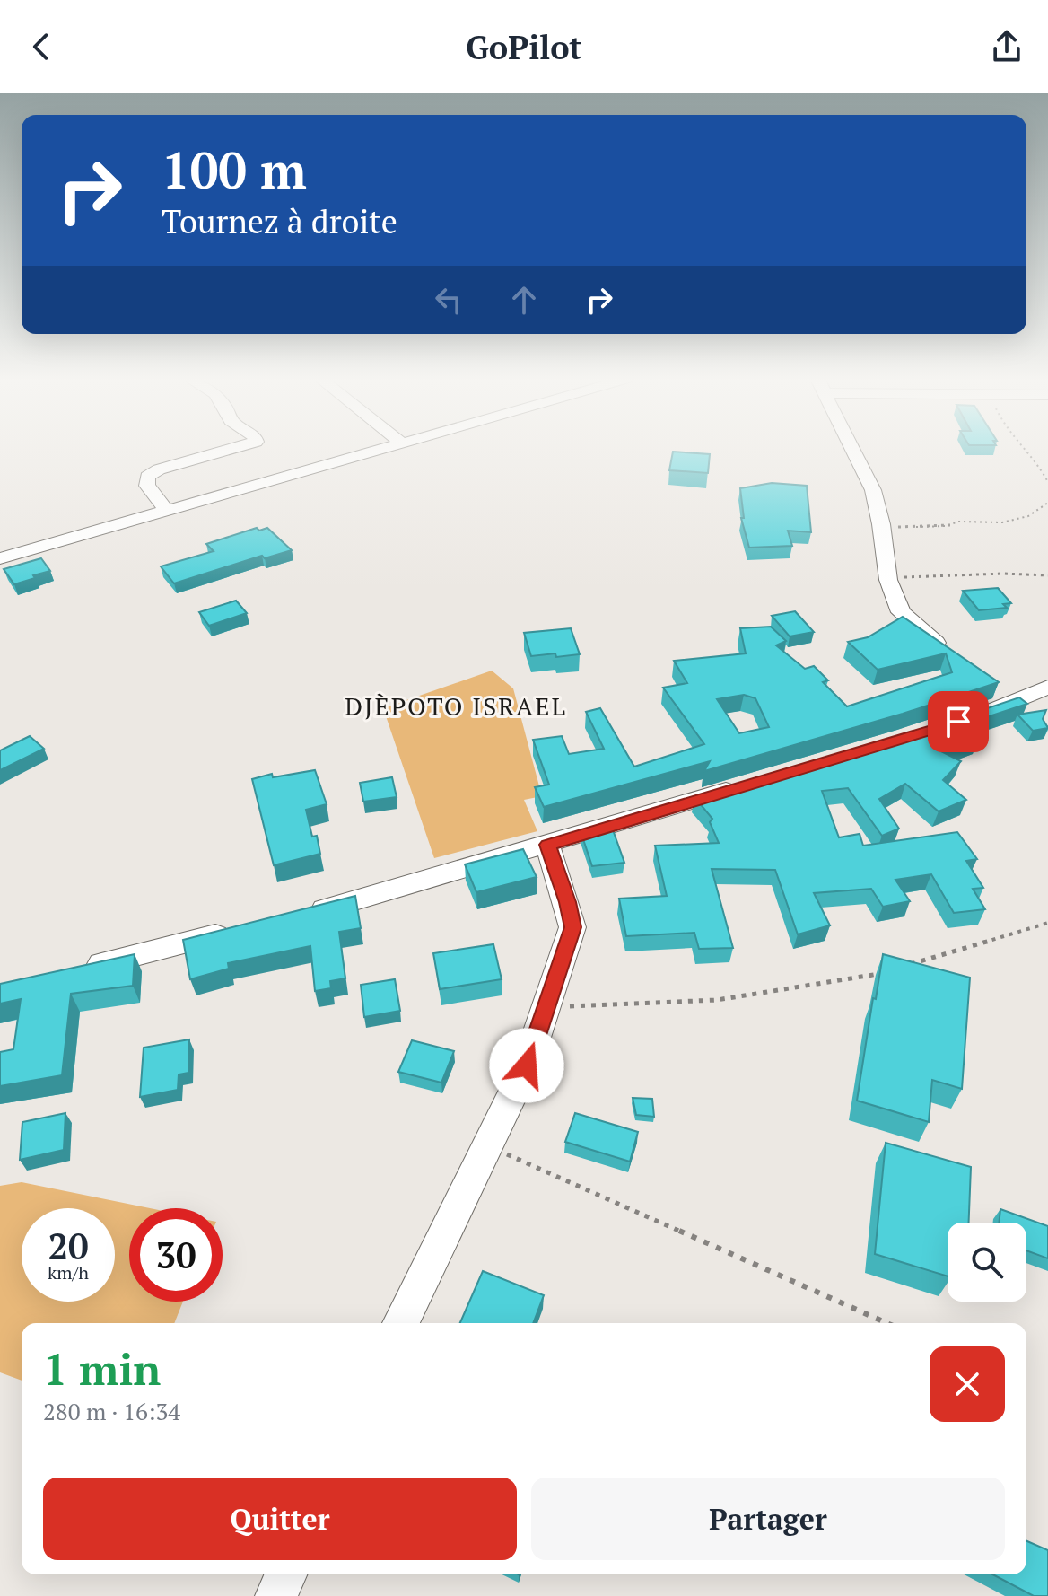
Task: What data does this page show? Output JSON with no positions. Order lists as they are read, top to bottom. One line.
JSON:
{"districts":["DJÈPOTO ISRAEL"],"page":{"header":"GoPilot","turn":["100 m","Tournez à droite"],"speed":"20 km/h","limit":"30","heading":["1 min","280 m · 16:34"],"buttons":["Quitter","Partager"]}}
